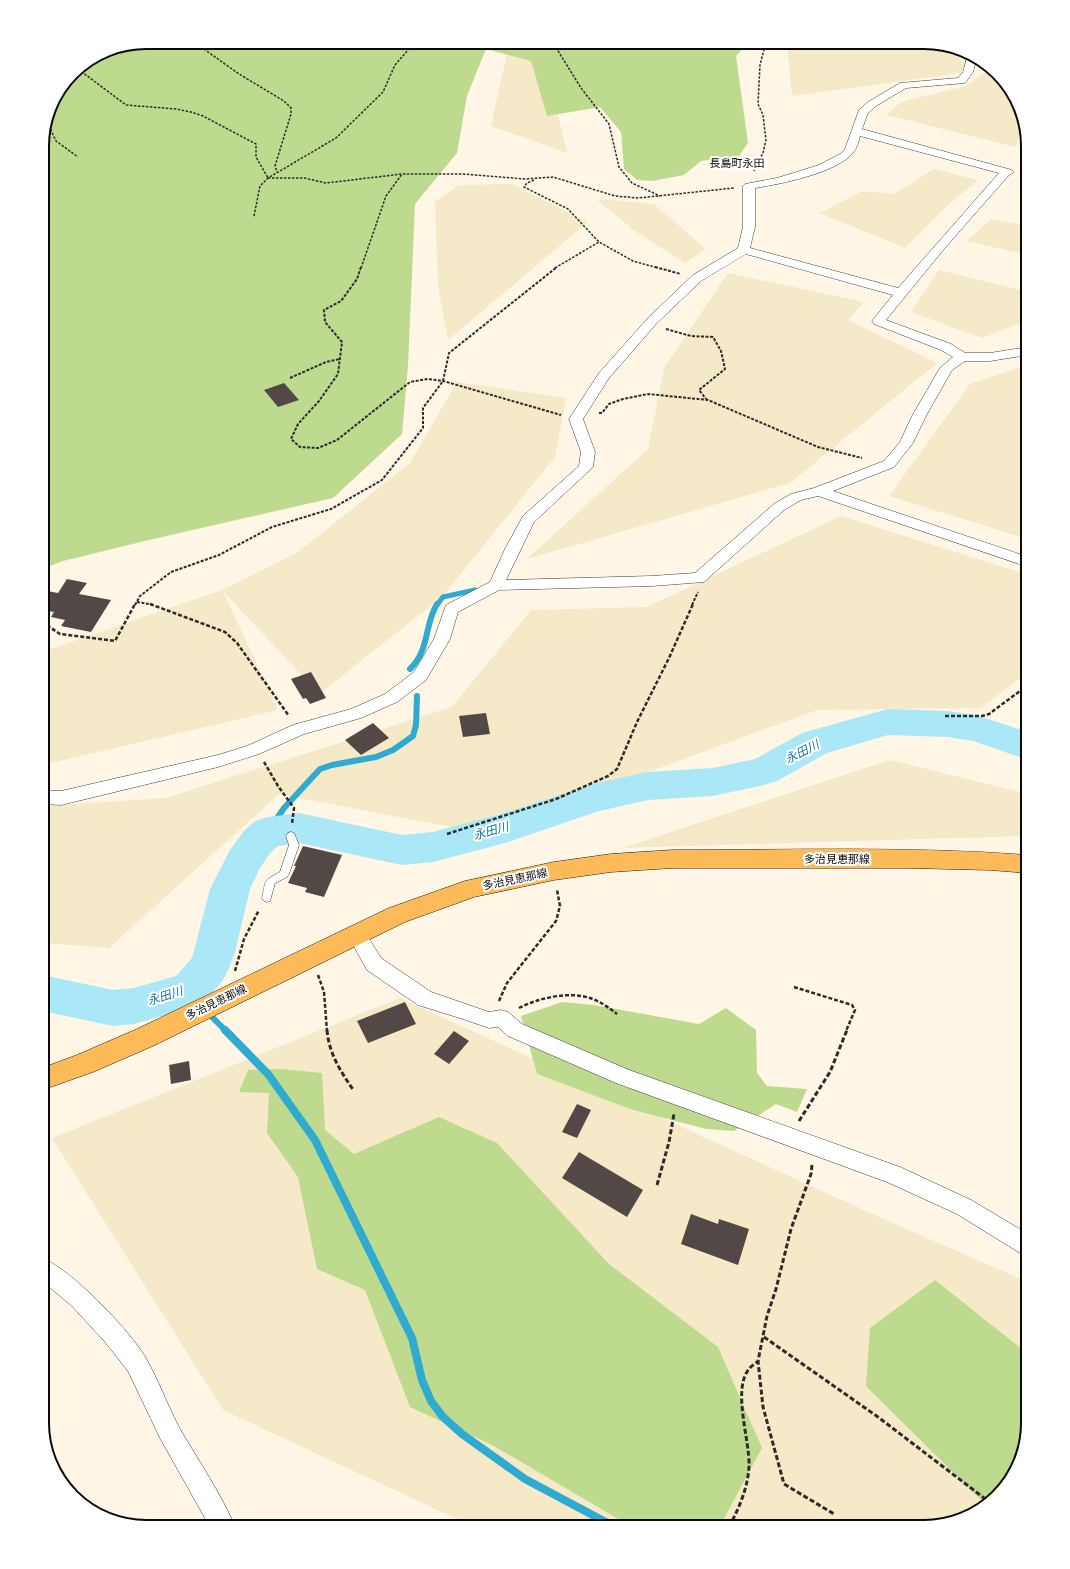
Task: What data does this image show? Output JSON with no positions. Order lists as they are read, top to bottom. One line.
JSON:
{"streets":{"main road":["多治見恵那線"]},"districts":["長島町永田"],"water":["永田川"]}
